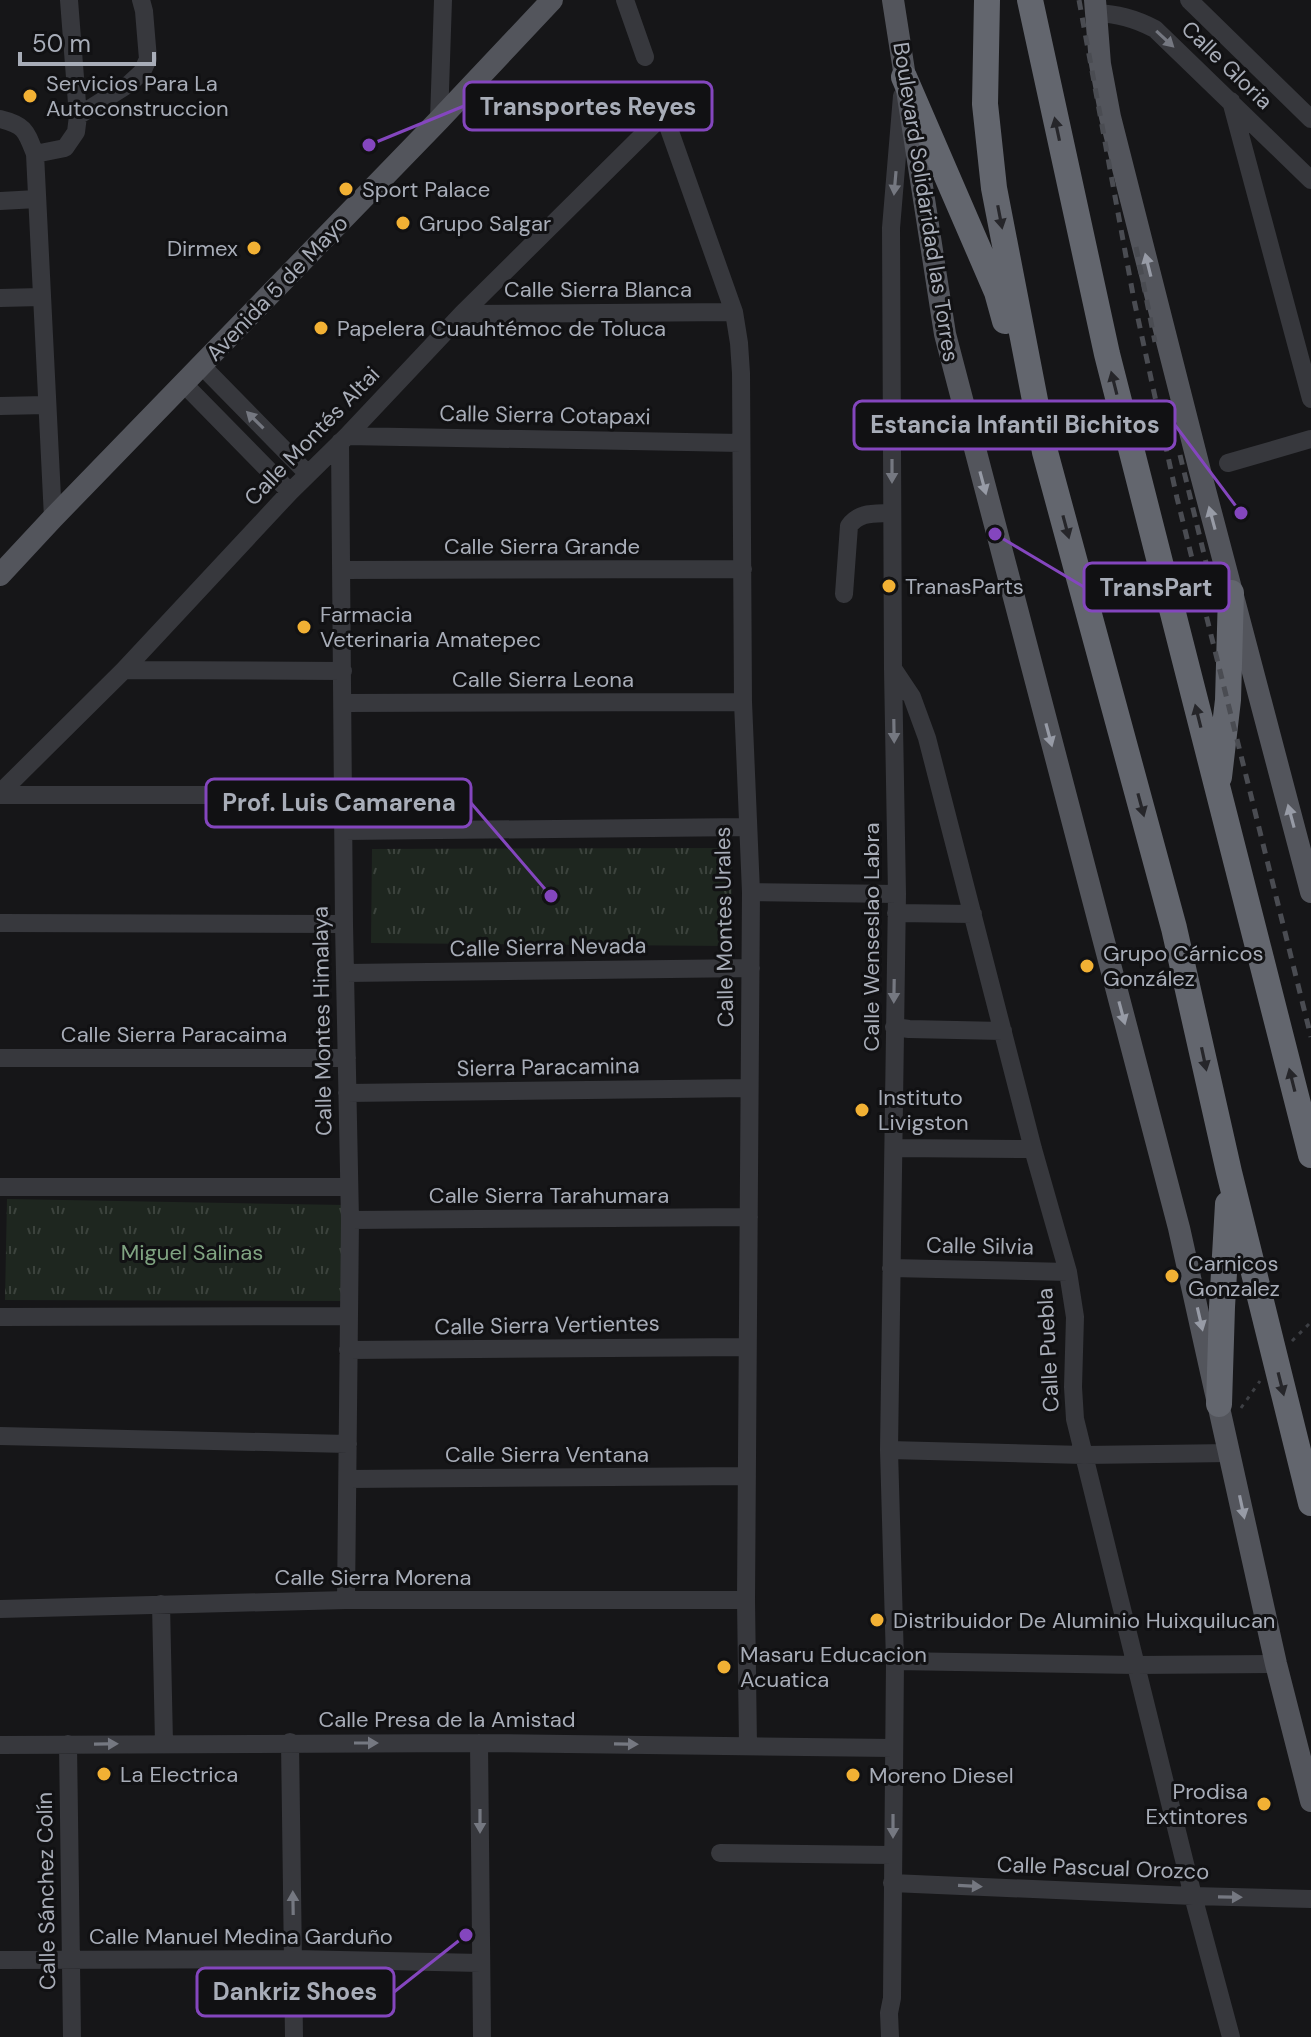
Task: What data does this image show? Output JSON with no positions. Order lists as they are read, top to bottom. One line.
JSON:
{"streets":{"main road":["Boulevard Solidaridad las Torres","Avenida 5 de Mayo"],"street":["Calle Gloria","Calle Sierra Blanca","Calle Sierra Cotapaxi","Calle Montés Altai","Calle Sierra Grande","Calle Sierra Leona","Calle Montes Urales","Calle Wenseslao Labra","Calle Sierra Nevada","Calle Montes Himalaya","Calle Sierra Paracaima","Sierra Paracamina","Calle Sierra Tarahumara","Calle Silvia","Calle Sierra Vertientes","Calle Puebla","Calle Sierra Ventana","Calle Sierra Morena","Calle Presa de la Amistad","Calle Pascual Orozco","Calle Sánchez Colín","Calle Manuel Medina Garduño"]},"crossings":[["Boulevard Solidaridad las Torres","Calle Wenseslao Labra"],["Calle Sierra Blanca","Calle Montés Altai"],["Calle Sierra Blanca","Calle Montes Urales"],["Calle Sierra Cotapaxi","Calle Montés Altai"],["Calle Sierra Cotapaxi","Calle Montes Urales"],["Calle Sierra Cotapaxi","Calle Montes Himalaya"],["Calle Montés Altai","Calle Montes Urales"],["Calle Montés Altai","Calle Montes Himalaya"],["Calle Sierra Grande","Calle Montes Urales"],["Calle Sierra Grande","Calle Montes Himalaya"],["Calle Sierra Leona","Calle Montes Urales"],["Calle Sierra Leona","Calle Montes Himalaya"],["Calle Montes Urales","Calle Sierra Nevada"],["Calle Montes Urales","Sierra Paracamina"],["Calle Montes Urales","Calle Sierra Tarahumara"],["Calle Montes Urales","Calle Sierra Vertientes"],["Calle Montes Urales","Calle Sierra Ventana"],["Calle Montes Urales","Calle Sierra Morena"],["Calle Montes Urales","Calle Presa de la Amistad"],["Calle Wenseslao Labra","Calle Silvia"],["Calle Wenseslao Labra","Calle Puebla"],["Calle Wenseslao Labra","Calle Presa de la Amistad"],["Calle Wenseslao Labra","Calle Pascual Orozco"],["Calle Sierra Nevada","Calle Montes Himalaya"],["Calle Montes Himalaya","Calle Sierra Paracaima"],["Calle Montes Himalaya","Sierra Paracamina"],["Calle Montes Himalaya","Calle Sierra Tarahumara"],["Calle Montes Himalaya","Calle Sierra Vertientes"],["Calle Montes Himalaya","Calle Sierra Ventana"],["Calle Montes Himalaya","Calle Sierra Morena"],["Calle Silvia","Calle Puebla"],["Calle Puebla","Calle Pascual Orozco"],["Calle Presa de la Amistad","Calle Sánchez Colín"],["Calle Sánchez Colín","Calle Manuel Medina Garduño"]],"one_way":["Boulevard Solidaridad las Torres","Calle Wenseslao Labra","Calle Presa de la Amistad","Calle Pascual Orozco"],"parks":["Miguel Salinas"],"places":["Servicios Para La Autoconstruccion","Transportes Reyes","Sport Palace","Grupo Salgar","Dirmex","Papelera Cuauhtémoc de Toluca","Estancia Infantil Bichitos","TransPart","TranasParts","Farmacia Veterinaria Amatepec","Prof. Luis Camarena","Grupo Cárnicos González","Instituto Livigston","Carnicos Gonzalez","Distribuidor De Aluminio Huixquilucan","Masaru Educacion Acuatica","La Electrica","Moreno Diesel","Prodisa Extintores","Dankriz Shoes"],"scale_bar":"50 m"}
